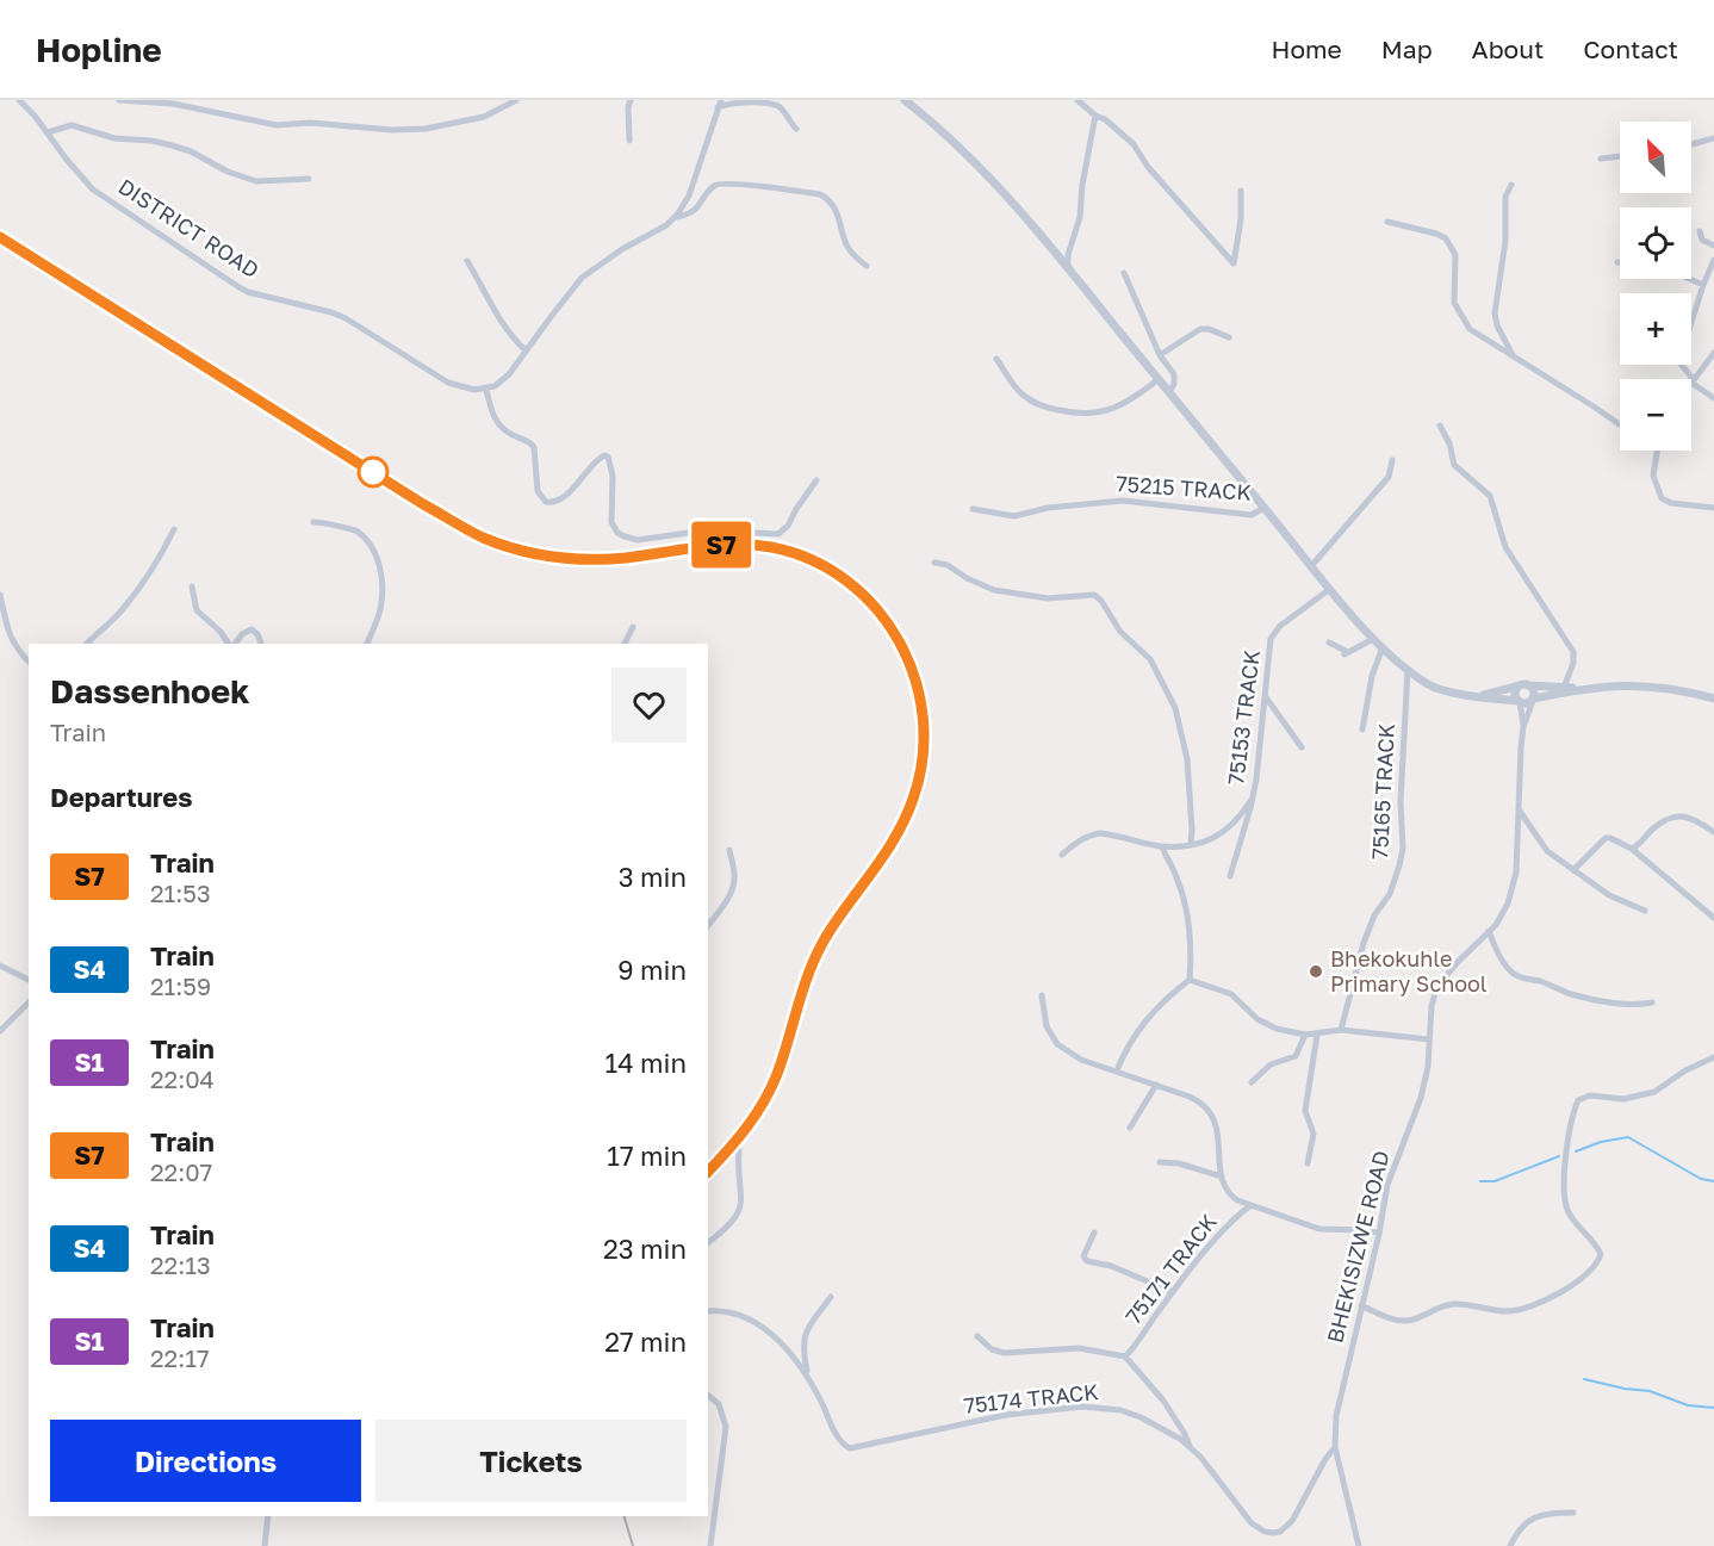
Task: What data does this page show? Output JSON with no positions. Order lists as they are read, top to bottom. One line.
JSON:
{"streets":{"street":["DISTRICT ROAD","75215 TRACK","75153 TRACK","75165 TRACK","BHEKISIZWE ROAD","75171 TRACK","75174 TRACK"]},"crossings":[["BHEKISIZWE ROAD","75174 TRACK"]],"places":["Bhekokuhle Primary School"],"north":"top left","page":{"header":"Hopline","nav":["Home","Map","About","Contact"],"on_map":"S7","map_buttons":["+","−"],"heading":[["Dassenhoek","Train"],"Departures"],"list":[{"mark":"S7","name":"Train","note":"21:53","value":"3 min"},{"mark":"S4","name":"Train","note":"21:59","value":"9 min"},{"mark":"S1","name":"Train","note":"22:04","value":"14 min"},{"mark":"S7","name":"Train","note":"22:07","value":"17 min"},{"mark":"S4","name":"Train","note":"22:13","value":"23 min"},{"mark":"S1","name":"Train","note":"22:17","value":"27 min"}],"buttons":["Directions","Tickets"]}}
